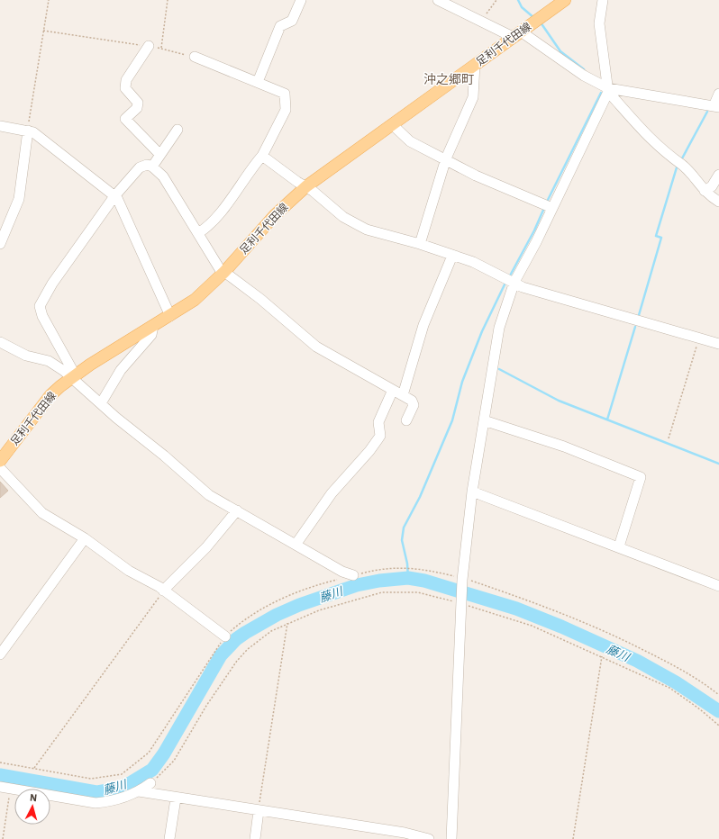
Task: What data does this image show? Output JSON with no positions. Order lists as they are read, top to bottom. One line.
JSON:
{"streets":{"main road":["足利千代田線"]},"districts":["沖之郷町"],"water":["藤川"],"north":"top"}
